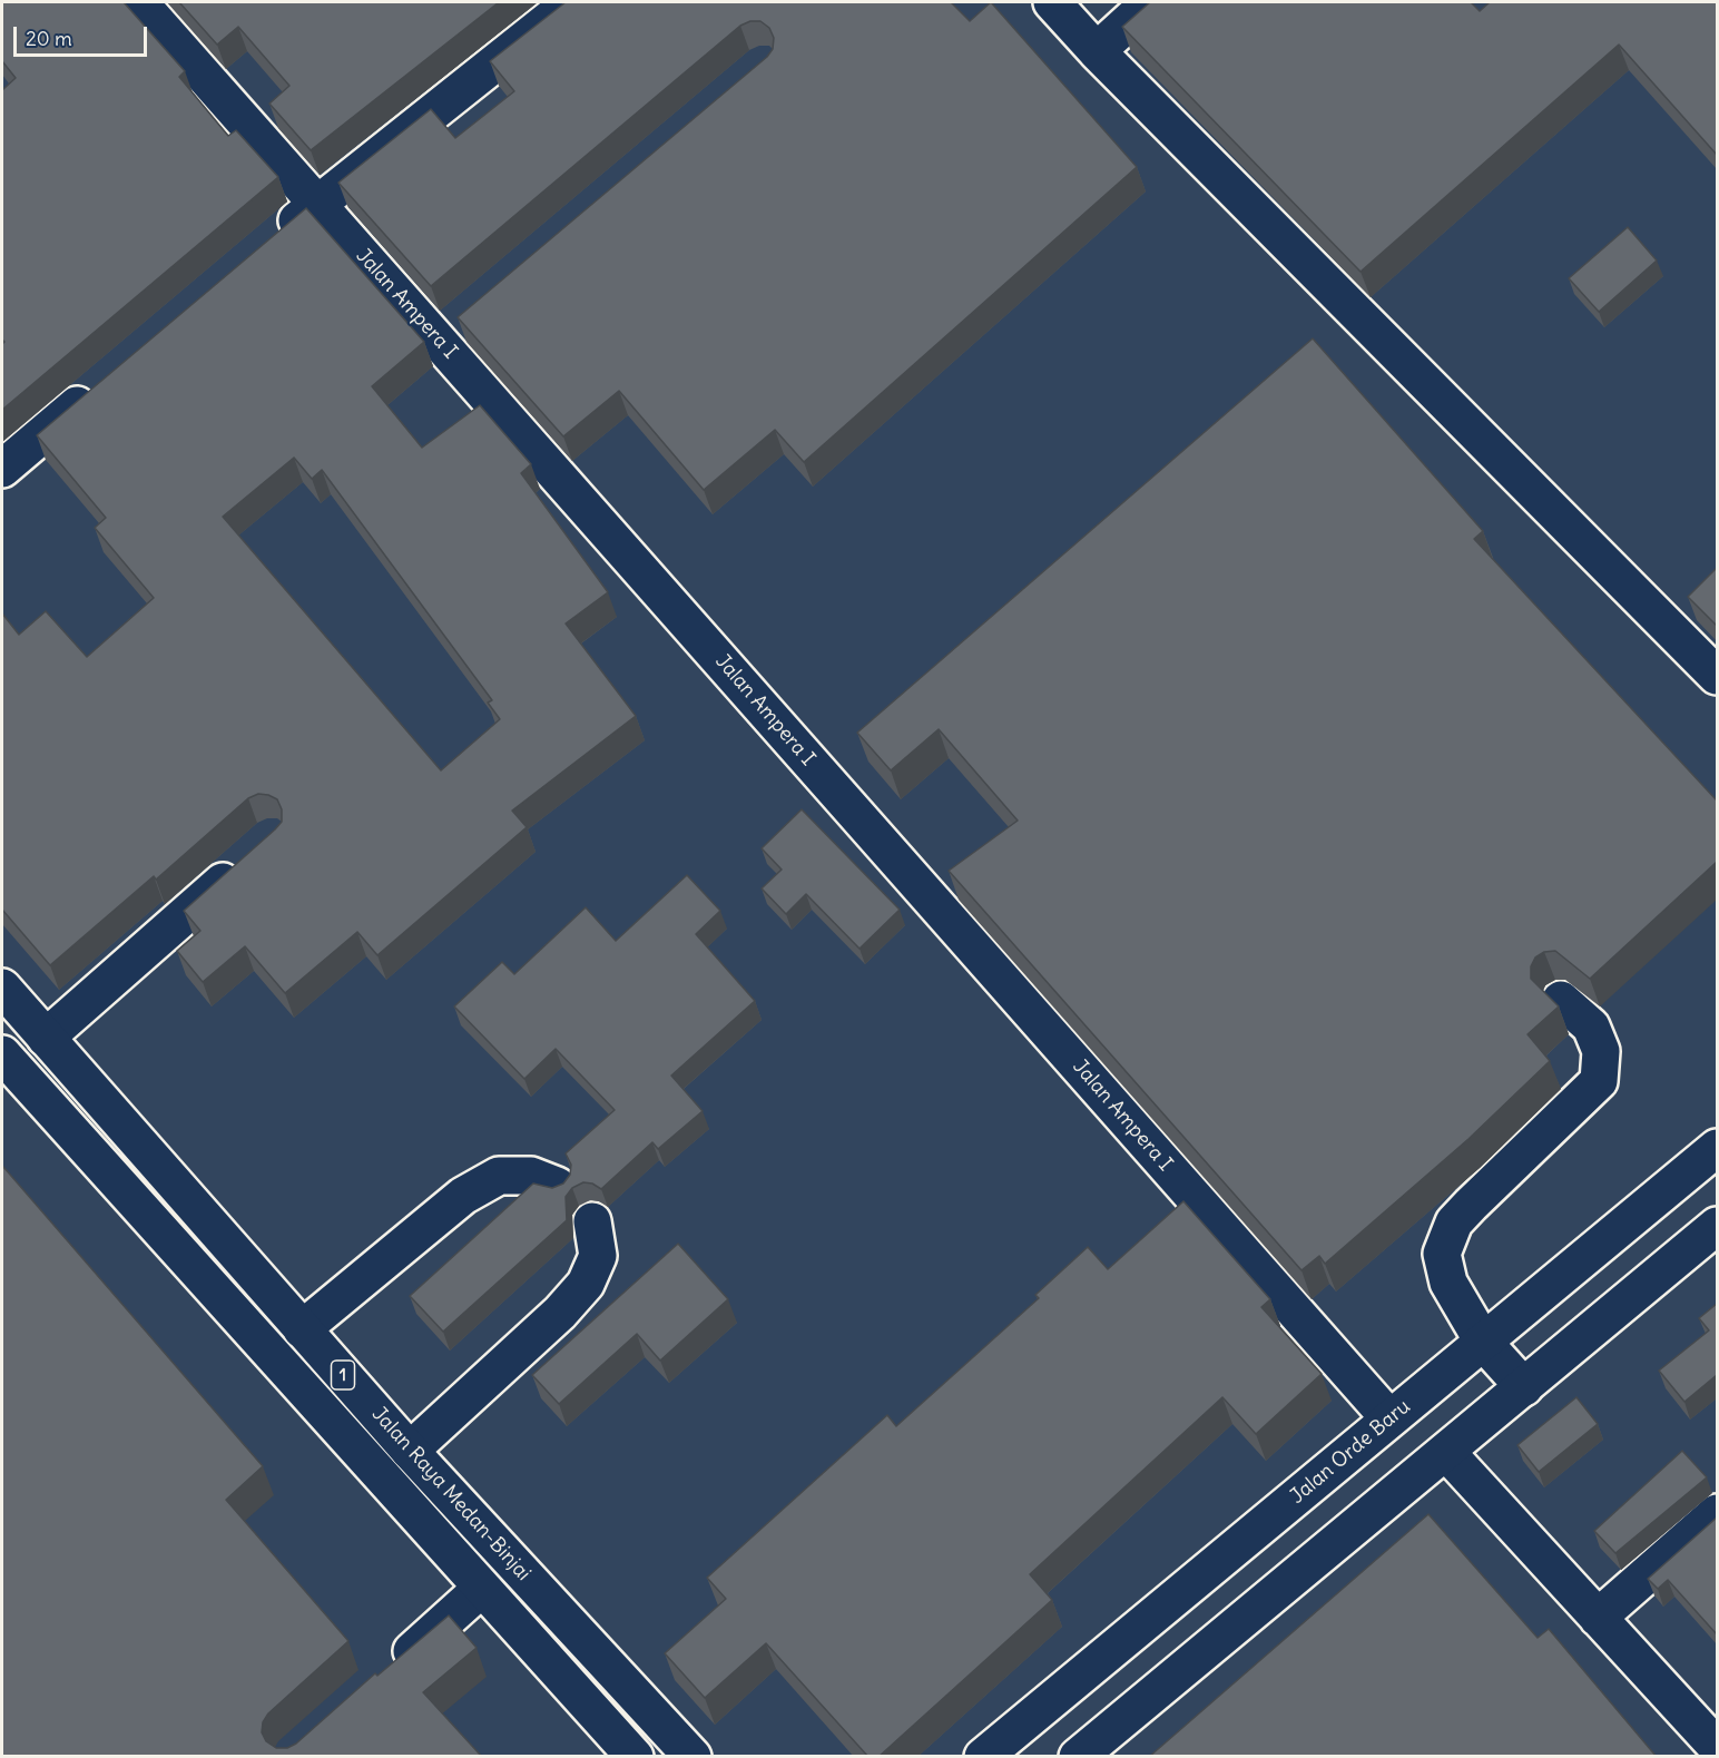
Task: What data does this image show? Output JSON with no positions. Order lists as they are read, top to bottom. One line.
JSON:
{"streets":{"main road":["Jalan Ampera I","1","Jalan Orde Baru","Jalan Raya Medan-Binjai"]},"crossings":[["Jalan Ampera I","Jalan Orde Baru"]],"scale_bar":"20 m"}
